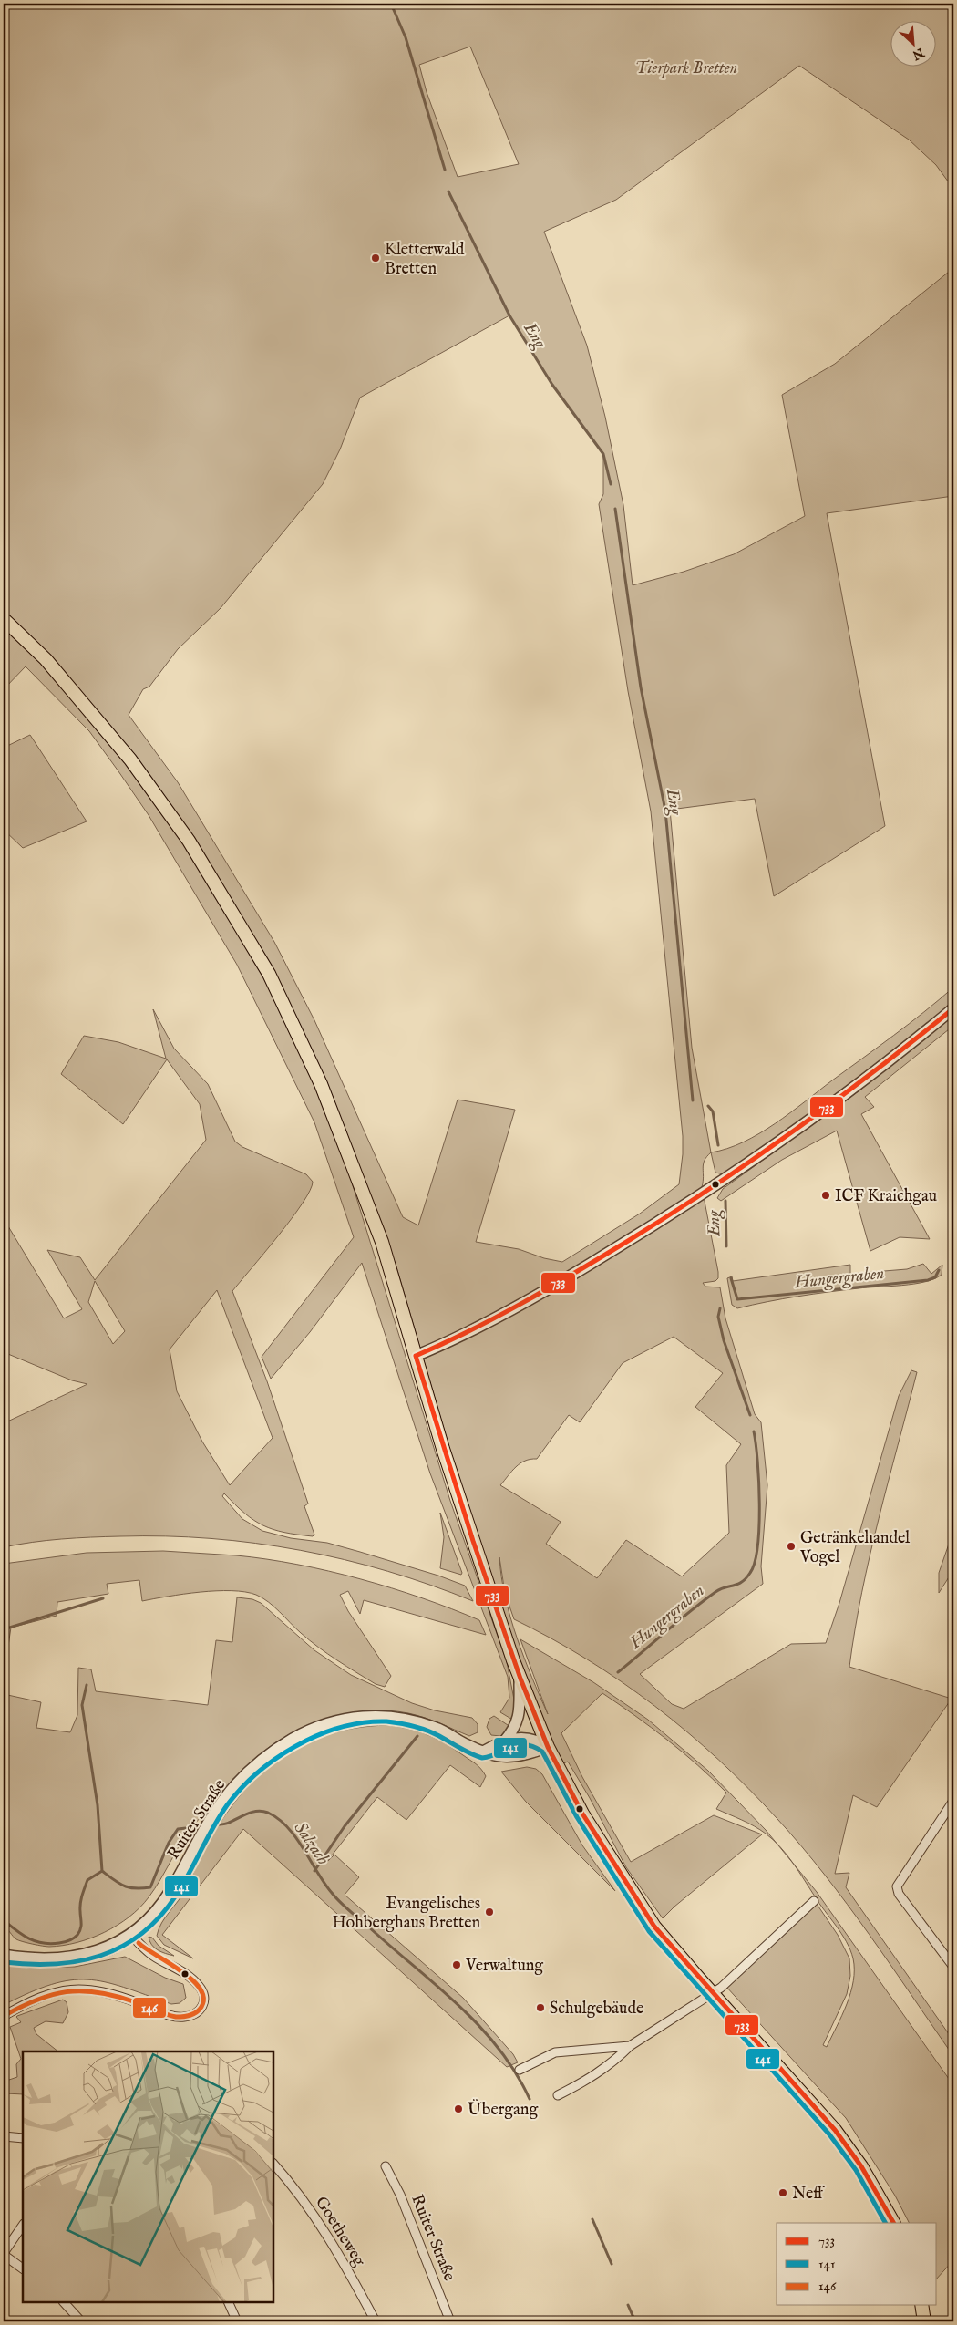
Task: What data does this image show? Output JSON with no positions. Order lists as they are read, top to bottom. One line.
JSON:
{"streets":{"street":["Ruiter Straße","Goetheweg"]},"water":["Eng","Hungergraben","Salzach"],"parks":["Tierpark Bretten"],"places":["Kletterwald Bretten","ICF Kraichgau","Getränkehandel Vogel","Evangelisches Hohberghaus Bretten","Verwaltung","Schulgebäude","Übergang","Neff"],"lines":["transit line 733","transit line 141","transit line 146"],"legend":["733","141","146"],"north":"bottom right"}
